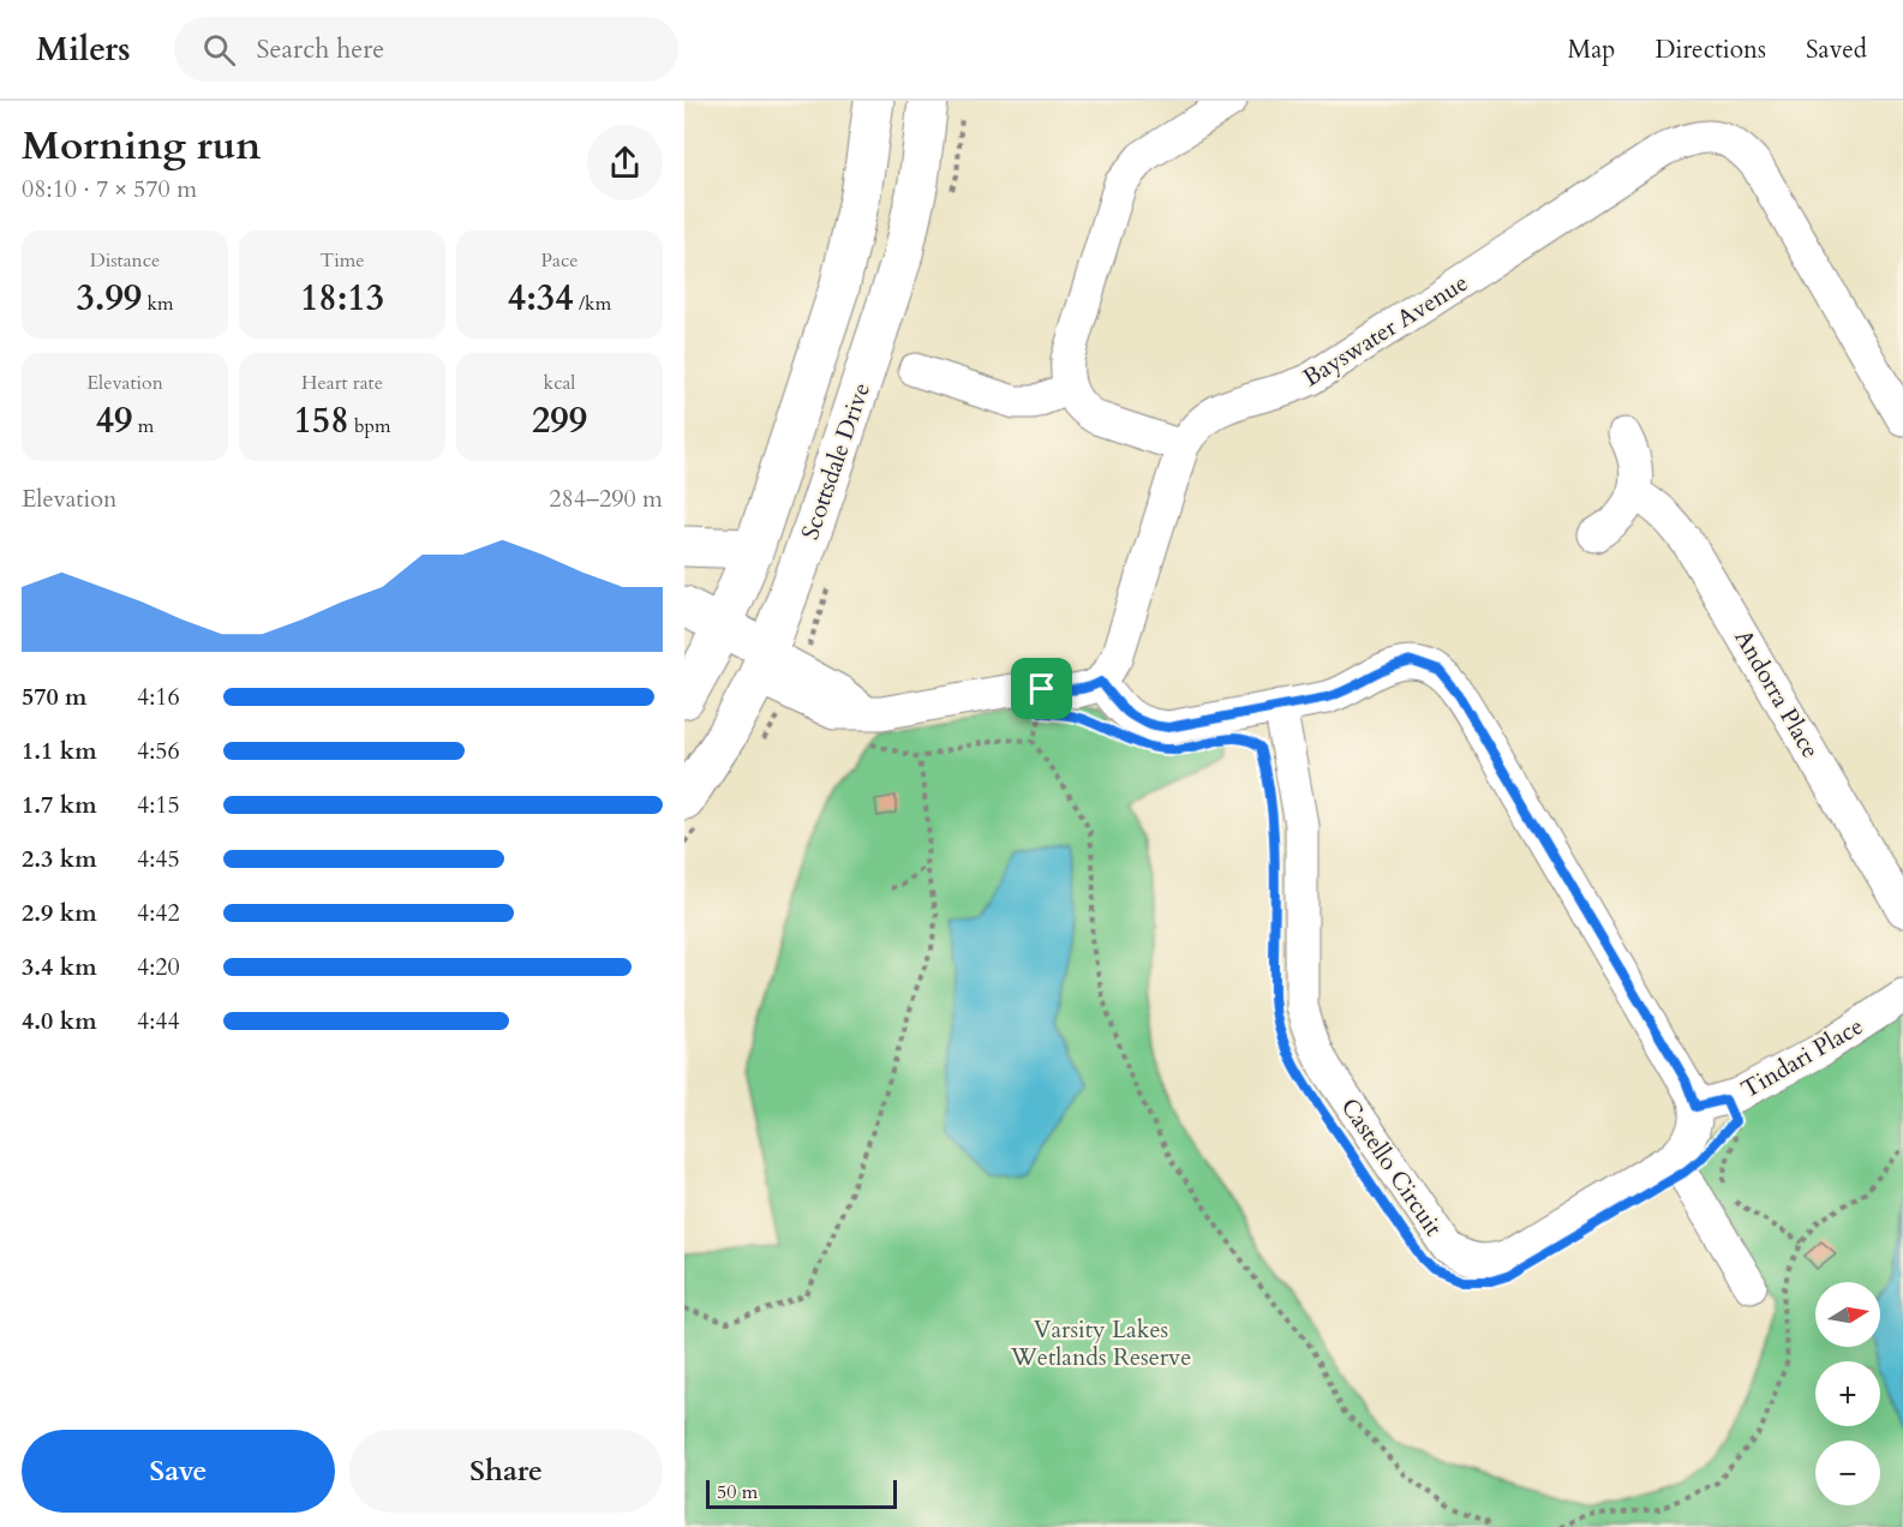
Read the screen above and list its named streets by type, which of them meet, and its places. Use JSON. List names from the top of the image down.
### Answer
{
  "streets": {
    "main road": ["Scottsdale Drive"],
    "street": [
      "Bayswater Avenue",
      "Andorra Place",
      "Tindari Place",
      "Castello Circuit"
    ]
  },
  "crossings": [
    ["Tindari Place", "Castello Circuit"]
  ],
  "parks": ["Varsity Lakes Wetlands Reserve"],
  "scale_bar": "50 m",
  "north": "right",
  "page": {
    "header": "Milers",
    "search": "Search here",
    "nav": ["Map", "Directions", "Saved"],
    "heading": ["Morning run", "08:10 · 7 × 570 m"],
    "stats": [
      ["Distance", "3.99 km"],
      ["Time", "18:13"],
      ["Pace", "4:34 /km"],
      ["Elevation", "49 m"],
      ["Heart rate", "158 bpm"],
      ["kcal", "299"]
    ],
    "chart": ["Elevation", "284–290 m"],
    "list": [
      {
        "name": "570 m",
        "note": "4:16"
      },
      {
        "name": "1.1 km",
        "note": "4:56"
      },
      {
        "name": "1.7 km",
        "note": "4:15"
      },
      {
        "name": "2.3 km",
        "note": "4:45"
      },
      {
        "name": "2.9 km",
        "note": "4:42"
      },
      {
        "name": "3.4 km",
        "note": "4:20"
      },
      {
        "name": "4.0 km",
        "note": "4:44"
      }
    ],
    "map_buttons": ["+", "−"],
    "buttons": ["Save", "Share"],
    "scale": "50 m"
  }
}
